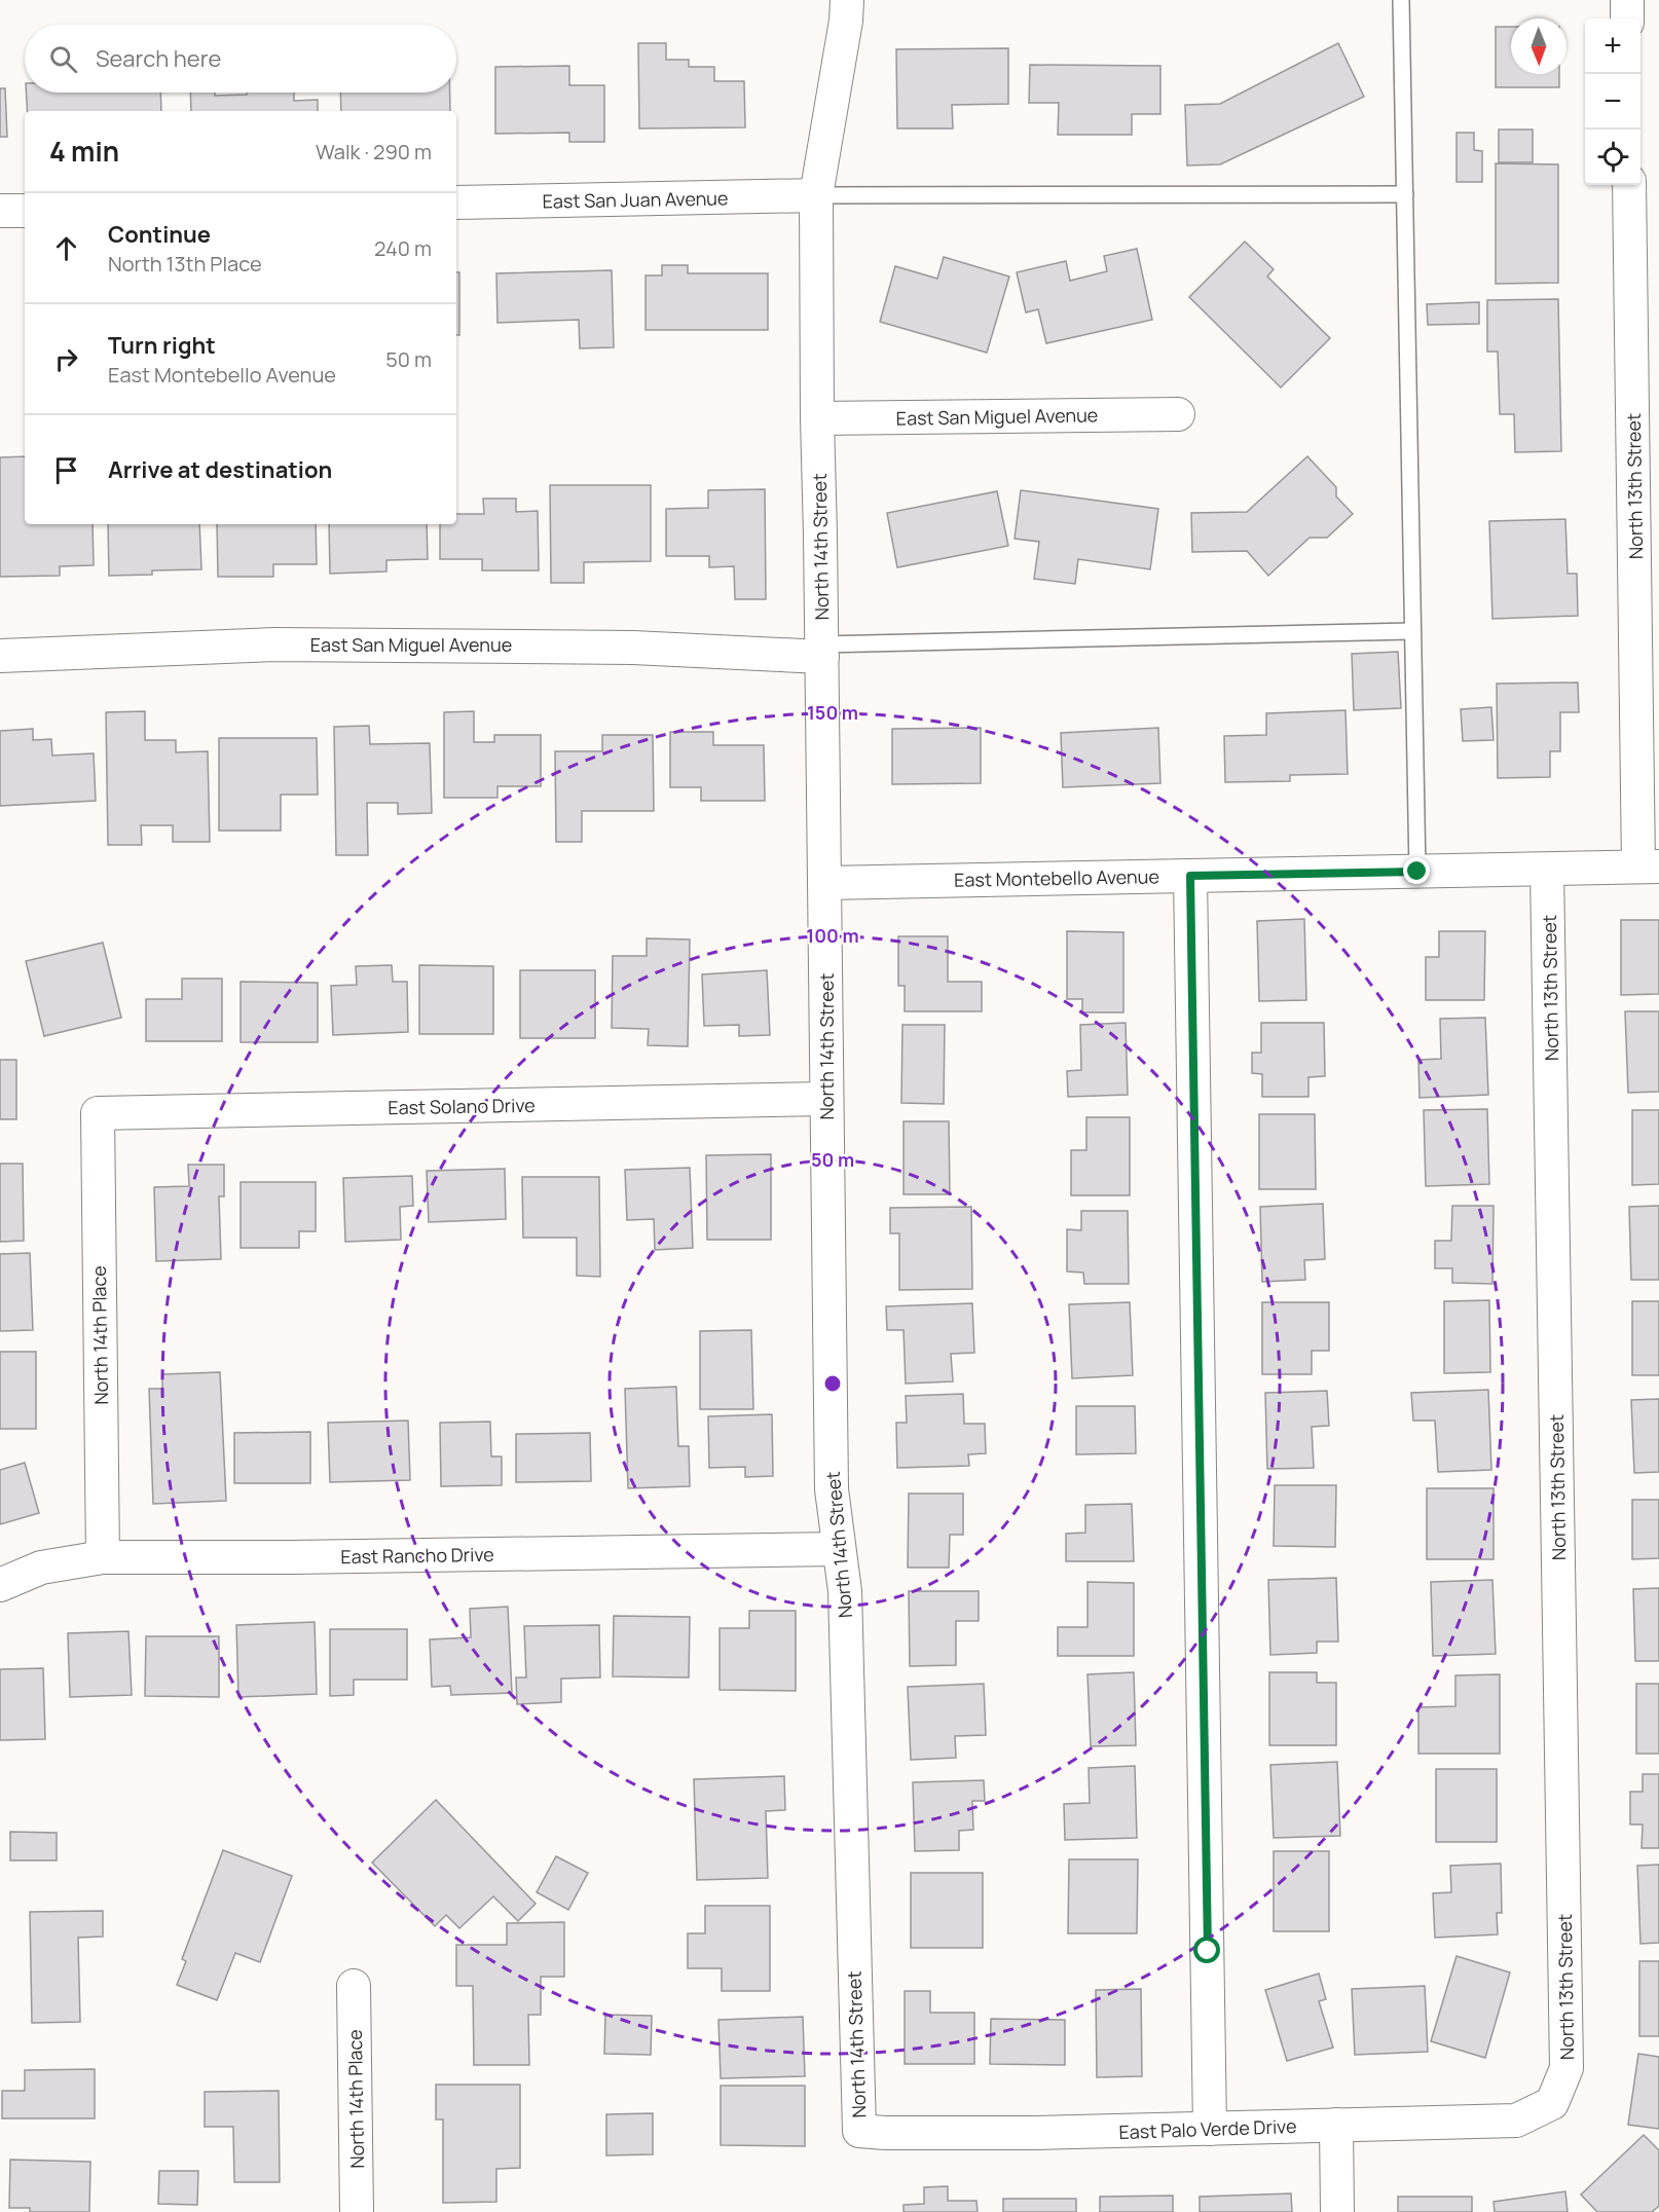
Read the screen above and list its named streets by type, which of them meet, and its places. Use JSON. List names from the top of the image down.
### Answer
{
  "streets": {
    "street": [
      "East San Juan Avenue",
      "East San Miguel Avenue",
      "North 13th Street",
      "North 14th Street",
      "East Montebello Avenue",
      "East Solano Drive",
      "North 14th Place",
      "East Rancho Drive",
      "East Palo Verde Drive"
    ]
  },
  "crossings": [
    ["East San Juan Avenue", "North 14th Street"],
    ["East San Miguel Avenue", "North 14th Street"],
    ["North 13th Street", "East Montebello Avenue"],
    ["North 13th Street", "East Palo Verde Drive"],
    ["North 14th Street", "East Montebello Avenue"],
    ["North 14th Street", "East Solano Drive"],
    ["North 14th Street", "East Rancho Drive"],
    ["North 14th Street", "East Palo Verde Drive"],
    ["East Solano Drive", "North 14th Place"],
    ["North 14th Place", "East Rancho Drive"]
  ],
  "north": "bottom",
  "page": {
    "map_buttons": ["+", "−"],
    "search": "Search here",
    "heading": ["4 min", "Walk · 290 m"],
    "list": [
      ["Continue", "North 13th Place", "240 m"],
      ["Turn right", "East Montebello Avenue", "50 m"],
      "Arrive at destination"
    ]
  },
  "rings": ["150 m", "100 m", "50 m"]
}
